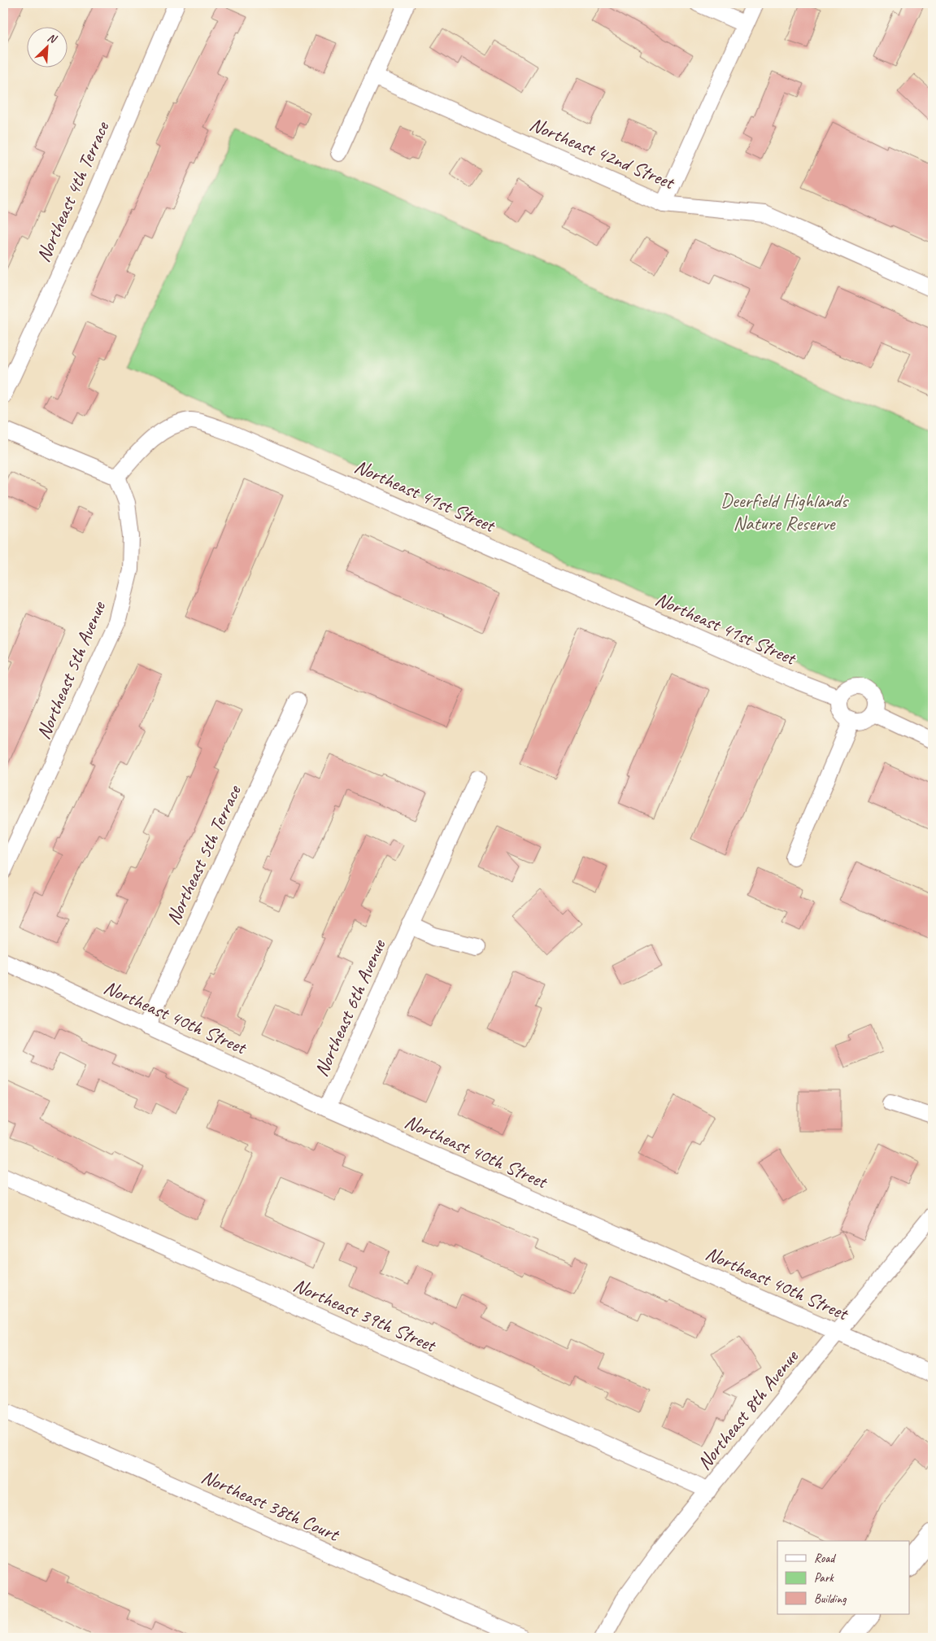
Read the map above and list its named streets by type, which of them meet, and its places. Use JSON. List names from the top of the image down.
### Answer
{
  "streets": {
    "street": [
      "Northeast 42nd Street",
      "Northeast 4th Terrace",
      "Northeast 41st Street",
      "Northeast 5th Avenue",
      "Northeast 5th Terrace",
      "Northeast 6th Avenue",
      "Northeast 40th Street",
      "Northeast 39th Street",
      "Northeast 8th Avenue",
      "Northeast 38th Court"
    ]
  },
  "crossings": [
    ["Northeast 41st Street", "Northeast 5th Avenue"],
    ["Northeast 5th Terrace", "Northeast 40th Street"],
    ["Northeast 6th Avenue", "Northeast 40th Street"],
    ["Northeast 40th Street", "Northeast 8th Avenue"],
    ["Northeast 39th Street", "Northeast 8th Avenue"]
  ],
  "parks": ["Deerfield Highlands Nature Reserve"],
  "legend": ["Road", "Park", "Building"],
  "north": "top right"
}
